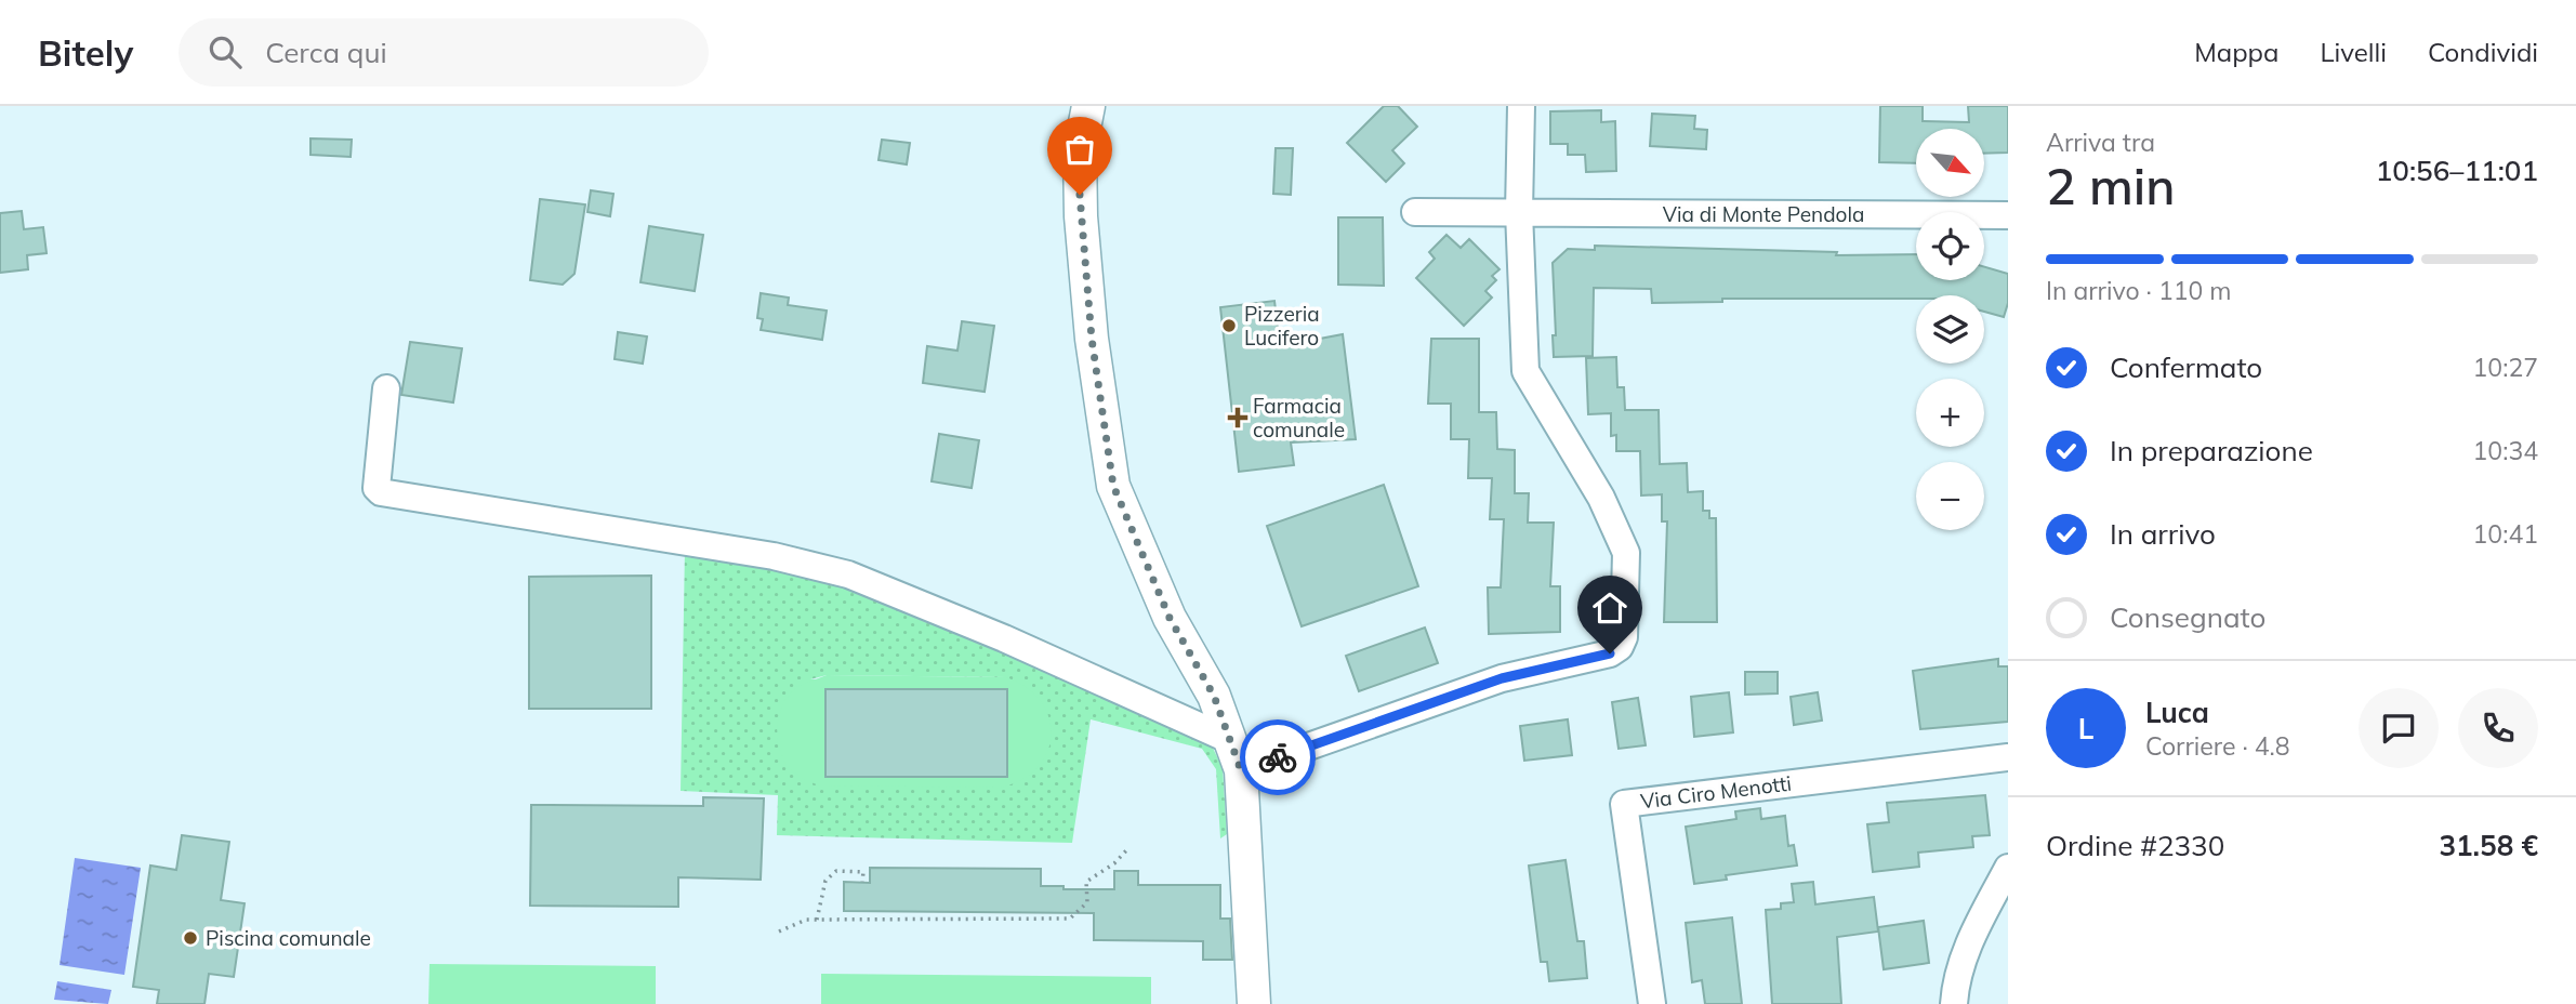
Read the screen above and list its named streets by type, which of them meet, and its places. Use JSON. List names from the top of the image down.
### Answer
{
  "streets": {
    "street": ["Via di Monte Pendola", "Via Ciro Menotti"]
  },
  "places": {
    "other": ["Pizzeria Lucifero", "Piscina comunale"],
    "health": ["Farmacia comunale"]
  },
  "north": "bottom right",
  "page": {
    "header": "Bitely",
    "search": "Cerca qui",
    "nav": ["Mappa", "Livelli", "Condividi"],
    "heading": ["2 min", "Arriva tra", "10:56–11:01"],
    "panel": [
      "Luca",
      "Corriere · 4.8",
      "Ordine #2330",
      "31.58 €"
    ],
    "map_buttons": ["+", "−"],
    "bar": "In arrivo · 110 m",
    "list": [
      ["Confermato", "10:27"],
      ["In preparazione", "10:34"],
      ["In arrivo", "10:41"],
      "Consegnato"
    ],
    "round": "L"
  }
}
